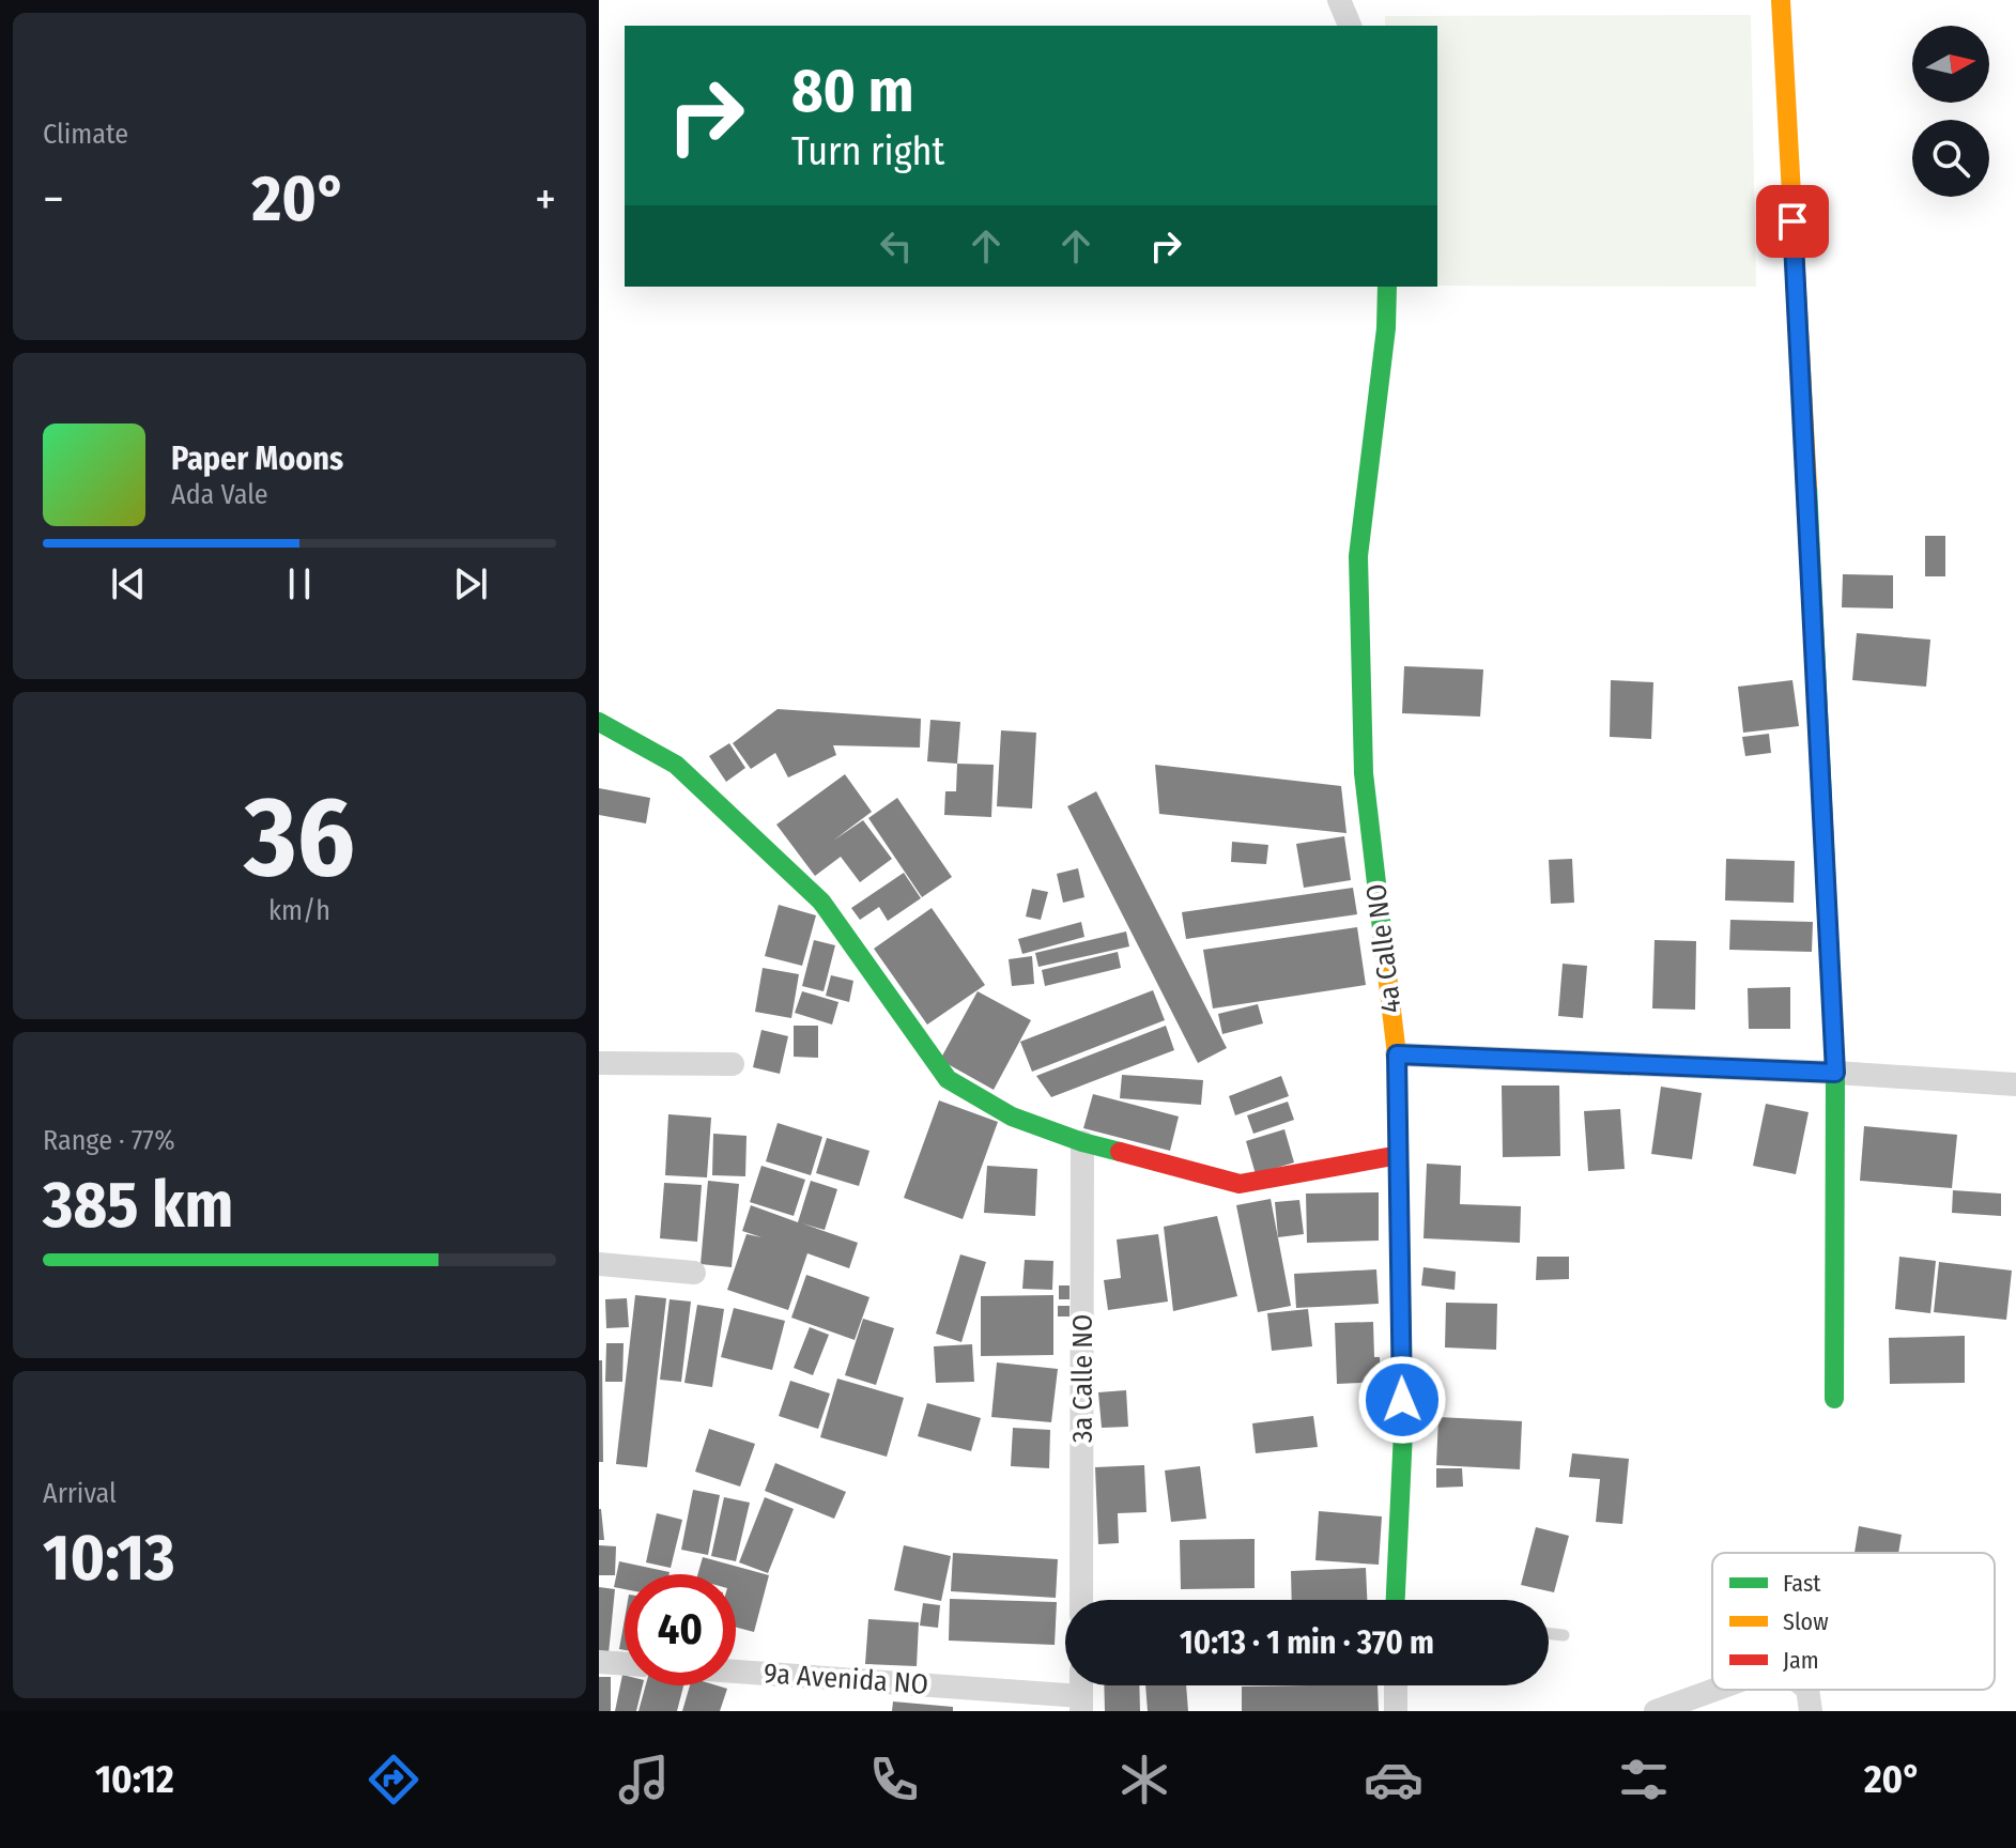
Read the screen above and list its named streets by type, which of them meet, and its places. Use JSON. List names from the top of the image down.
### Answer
{
  "streets": {
    "street": ["4a Calle NO", "3a Calle NO", "9a Avenida NO"]
  },
  "legend": ["Fast", "Slow", "Jam"],
  "north": "right",
  "page": {
    "tile": [
      "Climate",
      ["36", "km/h"],
      ["Range · 77%", "385 km"],
      ["Arrival", "10:13"]
    ],
    "turn": ["80 m", "Turn right"],
    "heat": ["−", "20°", "+"],
    "song": ["Paper Moons", "Ada Vale"],
    "limit": "40",
    "trip": "10:13 · 1 min · 370 m",
    "tabs": ["10:12", "20°"]
  }
}
